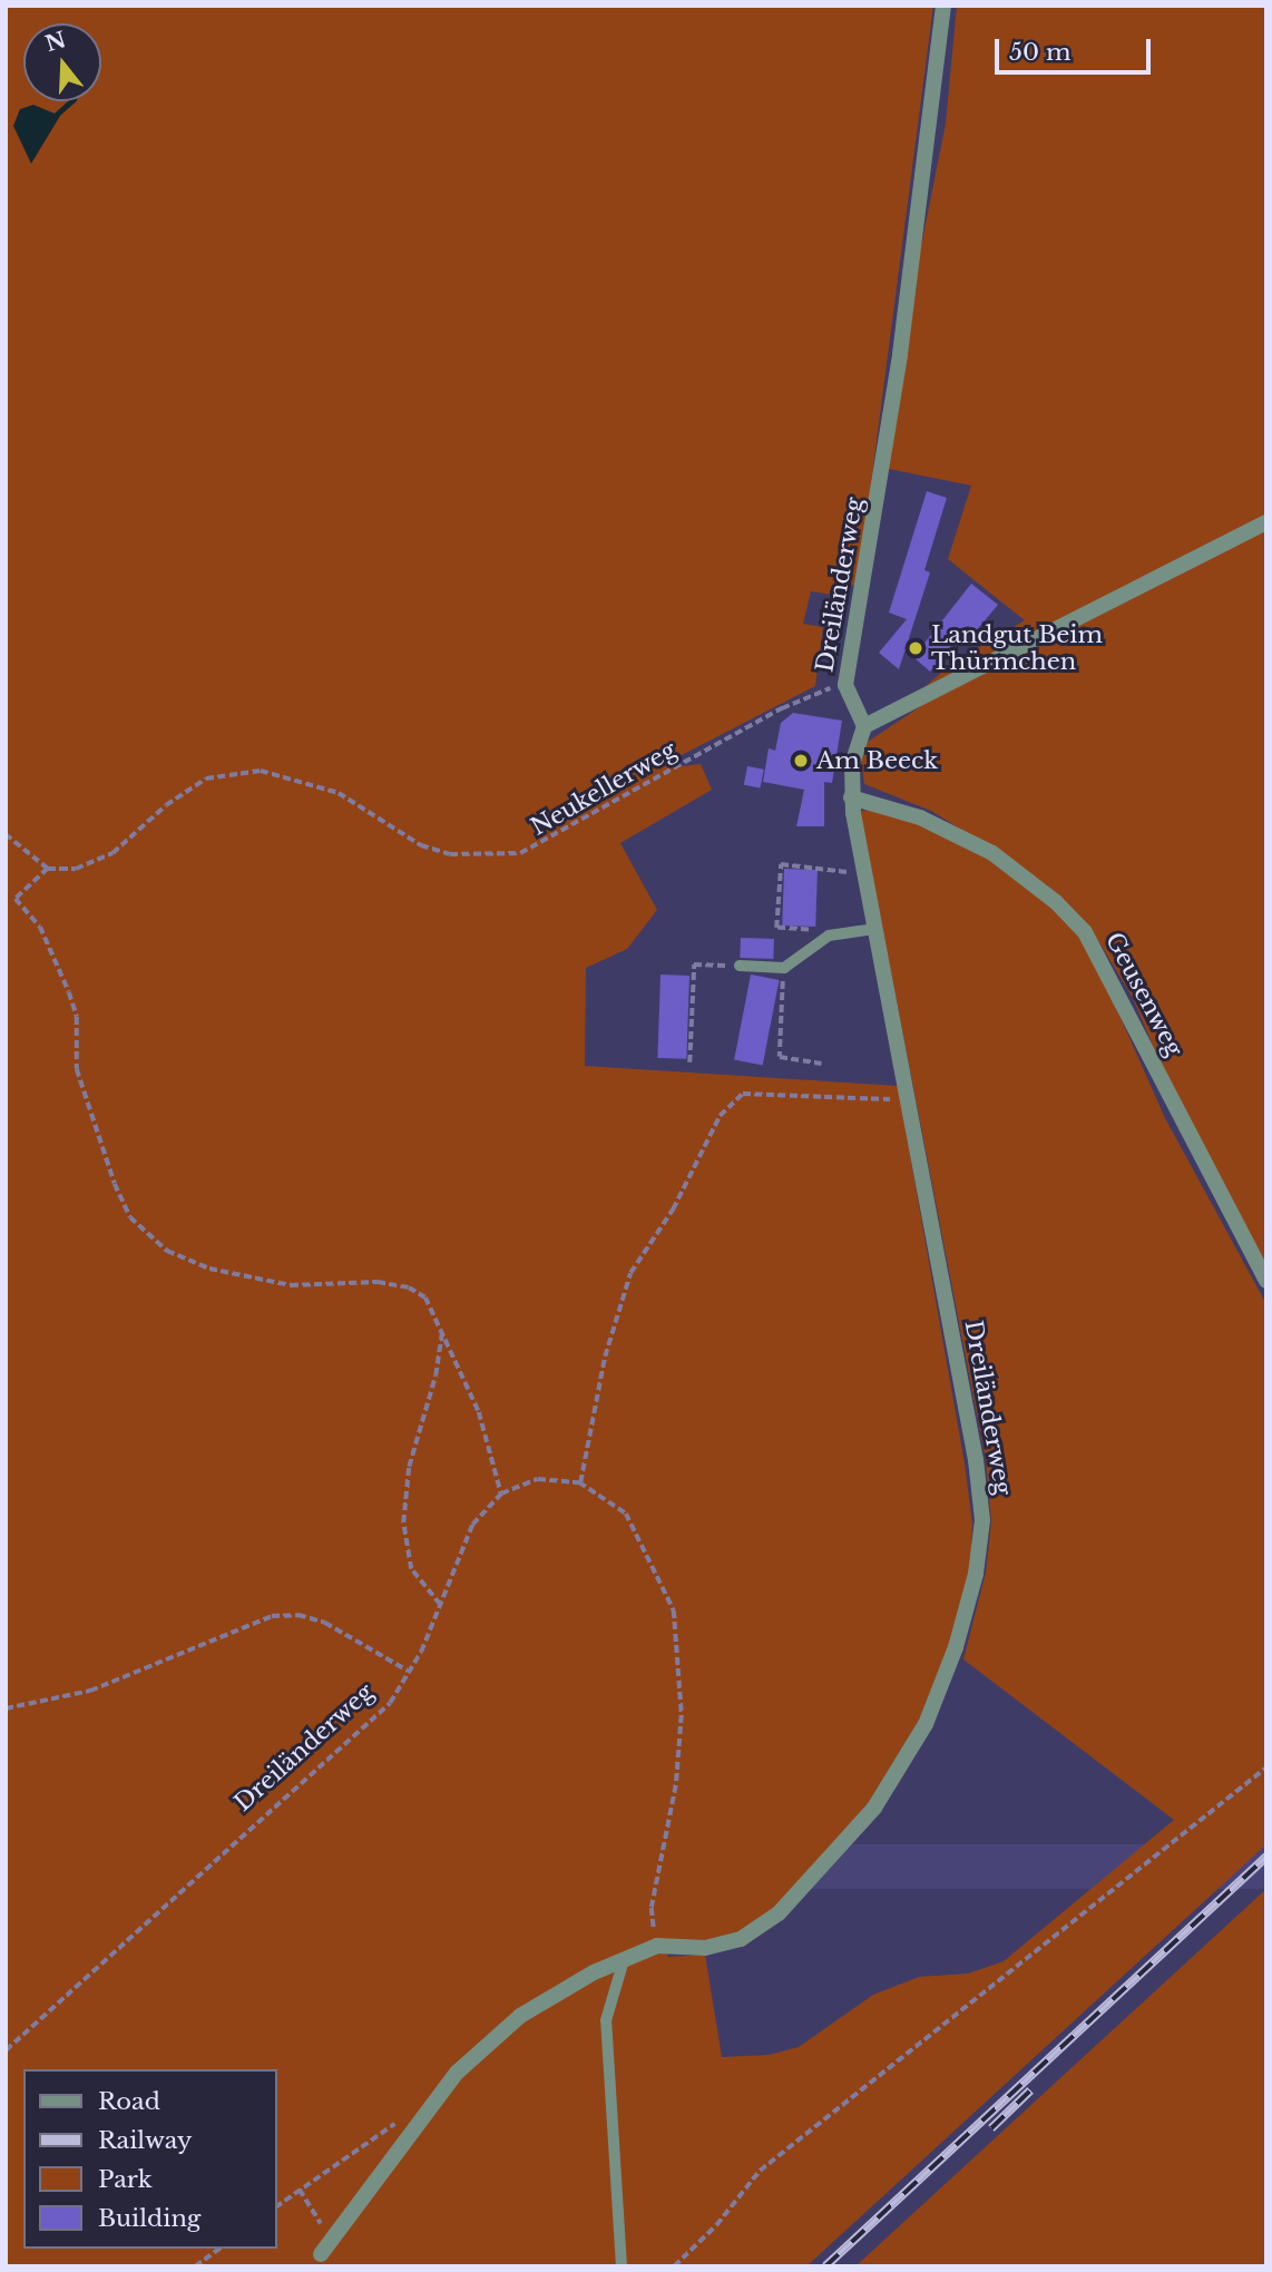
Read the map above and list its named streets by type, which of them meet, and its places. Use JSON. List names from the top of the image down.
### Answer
{
  "streets": {
    "street": ["Dreiländerweg", "Geusenweg"],
    "path": ["Neukellerweg"]
  },
  "crossings": [
    ["Dreiländerweg", "Neukellerweg"],
    ["Dreiländerweg", "Geusenweg"]
  ],
  "places": ["Landgut Beim Thürmchen", "Am Beeck"],
  "legend": [
    "Road",
    "Railway",
    "Park",
    "Building"
  ],
  "scale_bar": "50 m",
  "north": "top"
}
